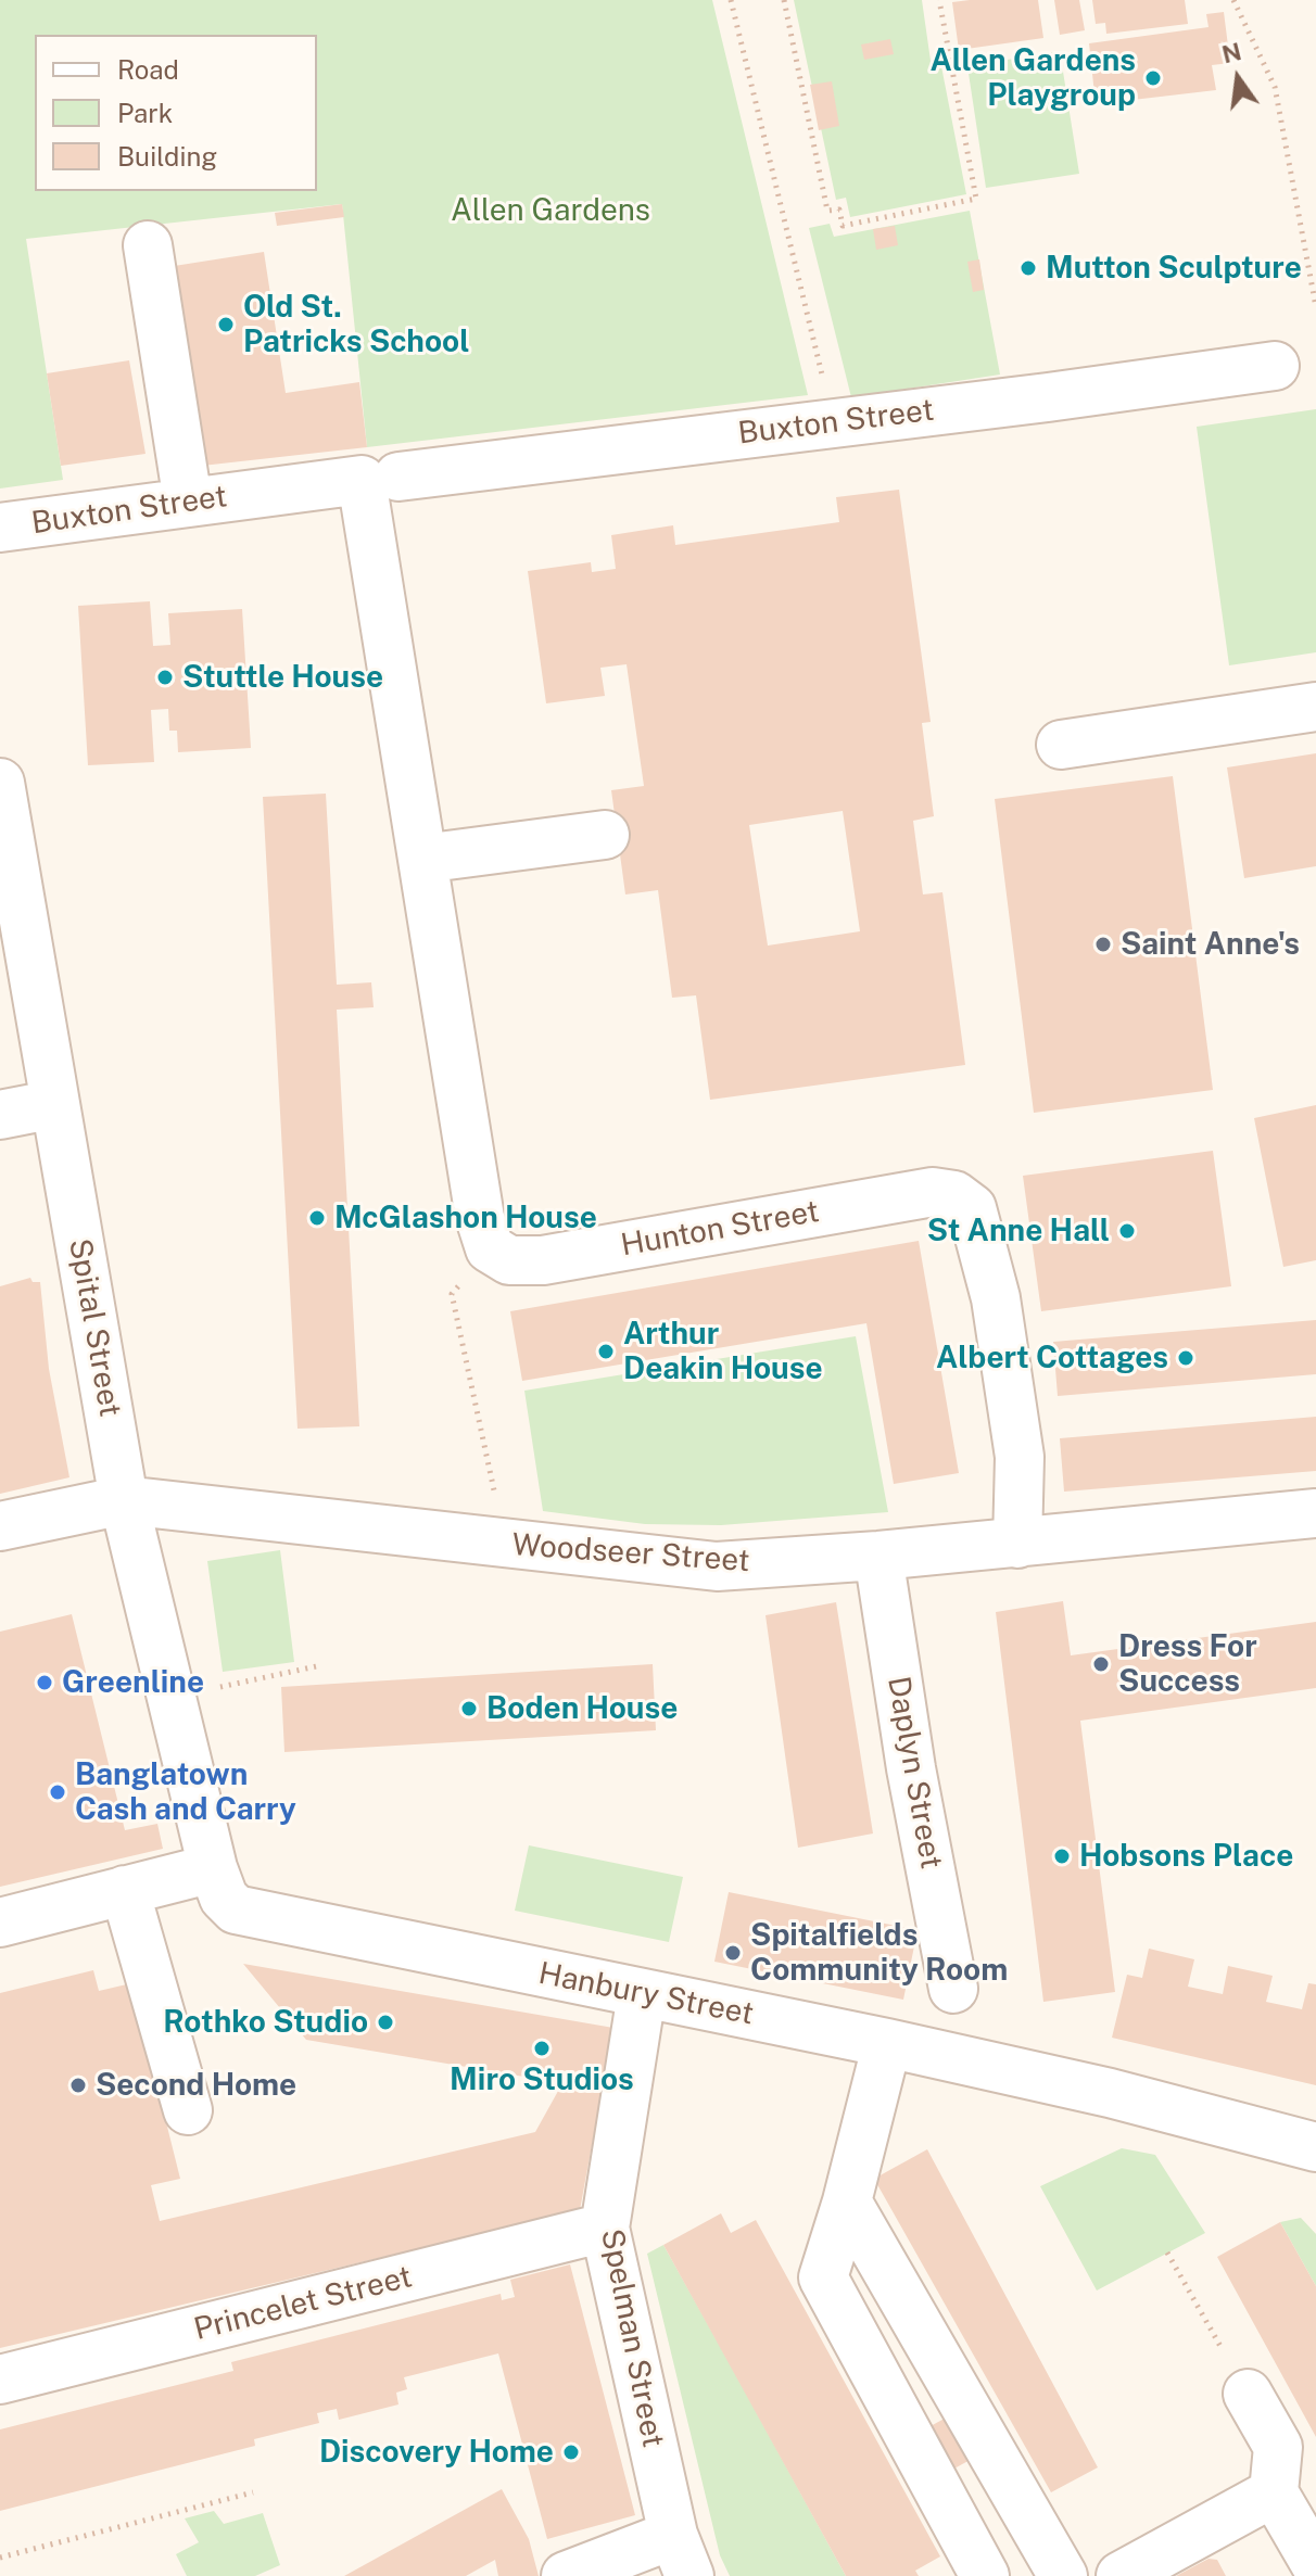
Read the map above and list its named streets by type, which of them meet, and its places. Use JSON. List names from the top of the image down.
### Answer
{
  "streets": {
    "street": [
      "Buxton Street",
      "Hunton Street",
      "Spital Street",
      "Woodseer Street",
      "Daplyn Street",
      "Hanbury Street",
      "Princelet Street",
      "Spelman Street"
    ]
  },
  "crossings": [
    ["Hunton Street", "Woodseer Street"],
    ["Spital Street", "Woodseer Street"],
    ["Spital Street", "Hanbury Street"],
    ["Woodseer Street", "Daplyn Street"],
    ["Hanbury Street", "Spelman Street"],
    ["Princelet Street", "Spelman Street"]
  ],
  "parks": ["Allen Gardens"],
  "places": [
    "Allen Gardens Playgroup",
    "Mutton Sculpture",
    "Old St. Patricks School",
    "Stuttle House",
    "Saint Anne's",
    "McGlashon House",
    "St Anne Hall",
    "Arthur Deakin House",
    "Albert Cottages",
    "Dress For Success",
    "Greenline",
    "Boden House",
    "Banglatown Cash and Carry",
    "Hobsons Place",
    "Spitalfields Community Room",
    "Rothko Studio",
    "Miro Studios",
    "Second Home",
    "Discovery Home"
  ],
  "legend": ["Road", "Park", "Building"],
  "north": "top"
}
